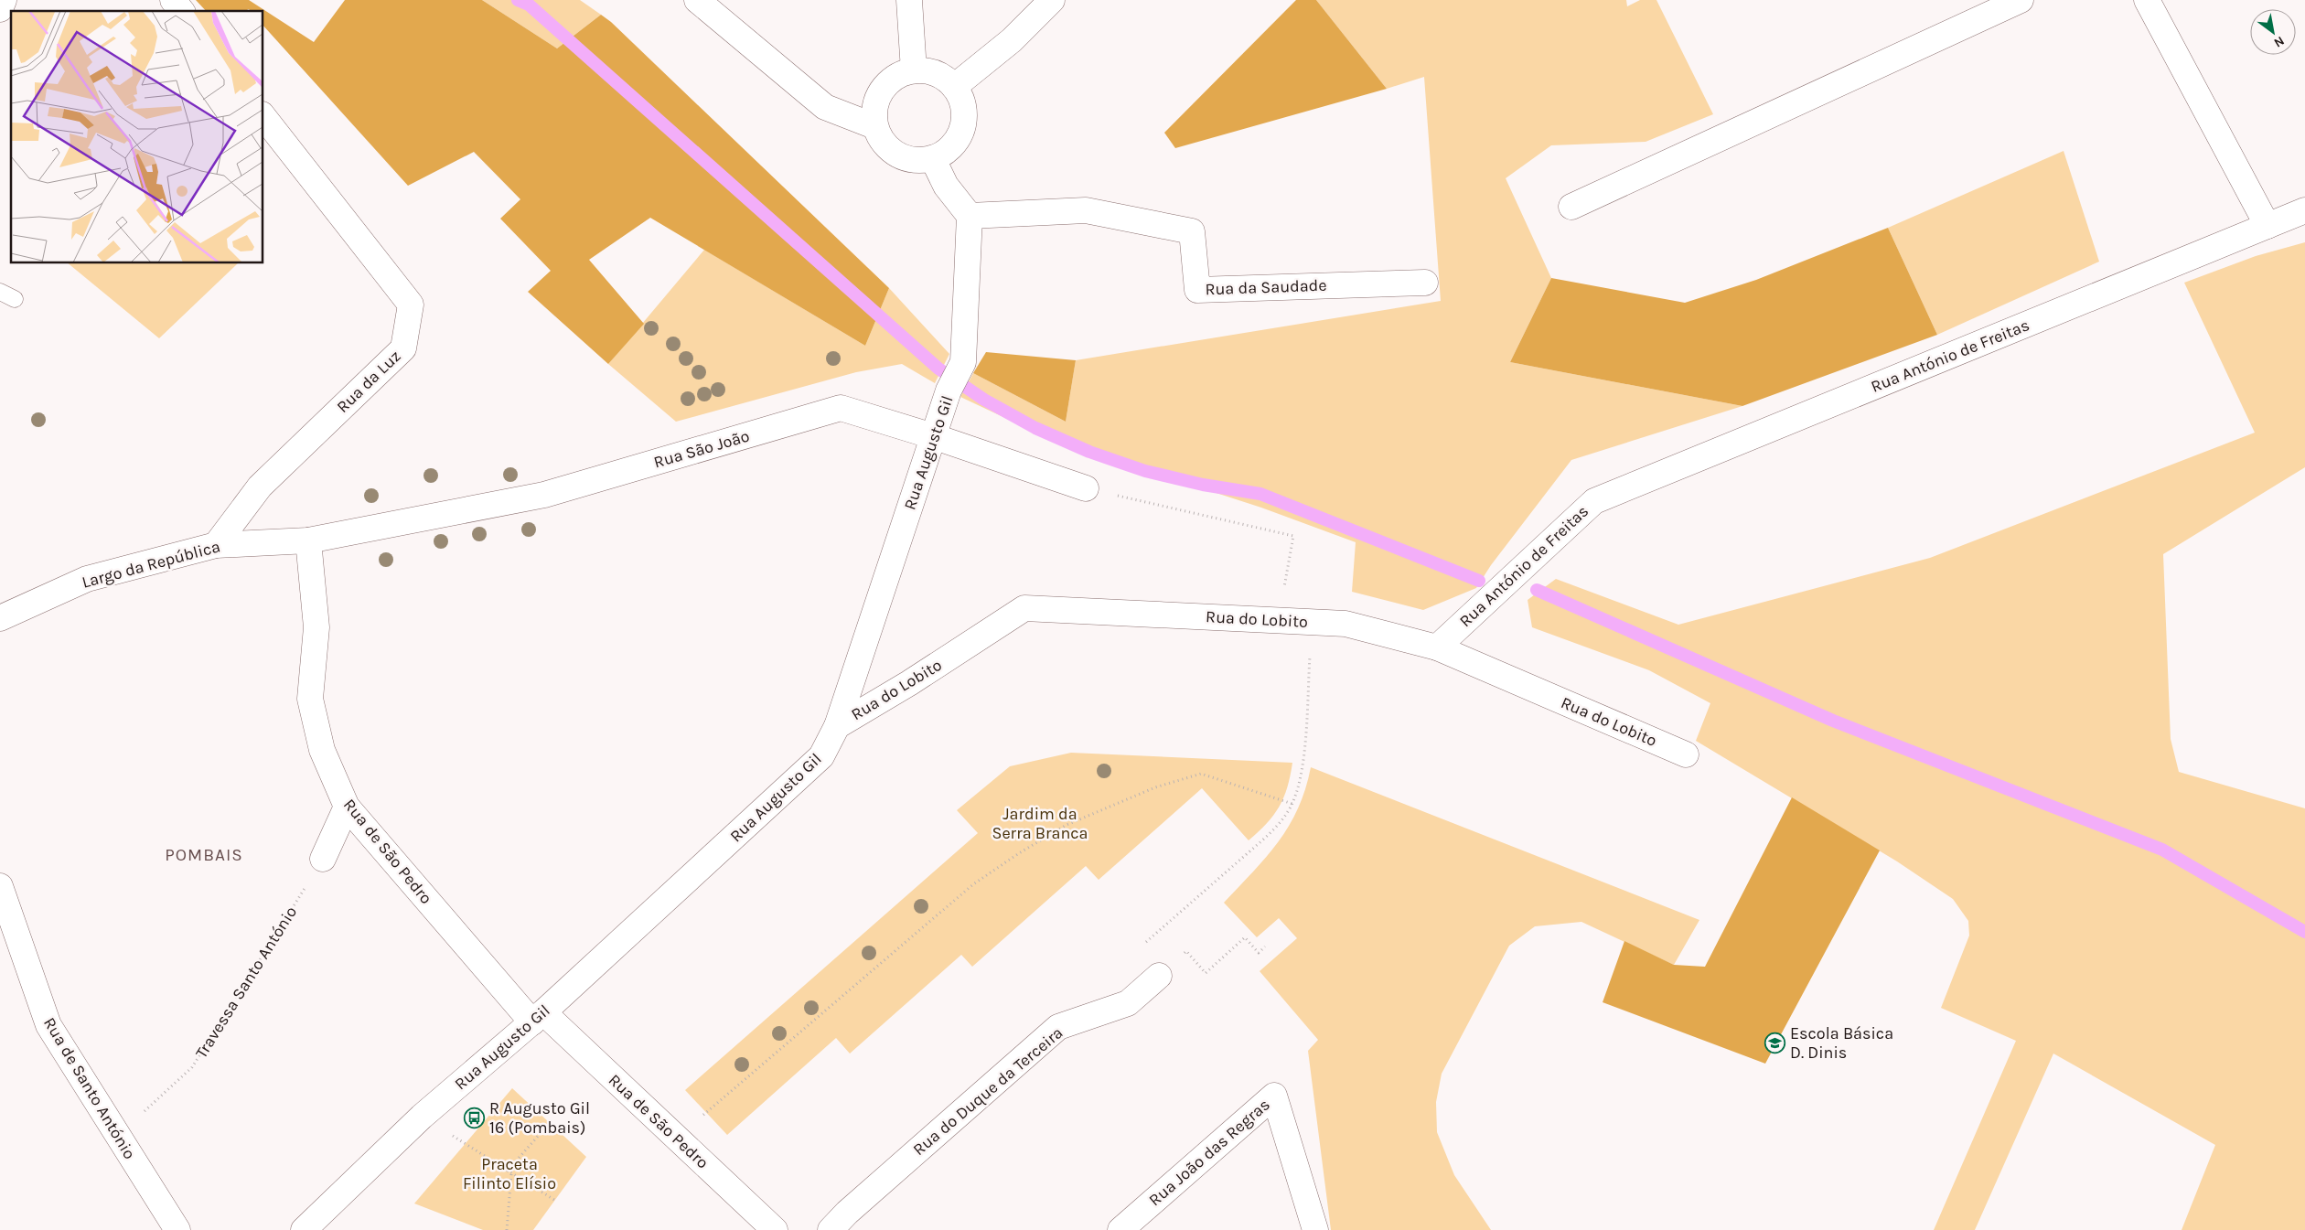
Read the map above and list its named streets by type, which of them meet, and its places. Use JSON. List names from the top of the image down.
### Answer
{
  "streets": {
    "street": [
      "Rua da Saudade",
      "Rua António de Freitas",
      "Rua da Luz",
      "Rua São João",
      "Rua Augusto Gil",
      "Largo da República",
      "Rua do Lobito",
      "Rua de São Pedro",
      "Rua de Santo António",
      "Rua do Duque da Terceira",
      "Rua João das Regras"
    ],
    "path": ["Travessa Santo António"]
  },
  "crossings": [
    ["Rua da Saudade", "Rua Augusto Gil"],
    ["Rua António de Freitas", "Rua do Lobito"],
    ["Rua da Luz", "Largo da República"],
    ["Rua São João", "Rua Augusto Gil"],
    ["Rua São João", "Largo da República"],
    ["Rua São João", "Rua de São Pedro"],
    ["Rua Augusto Gil", "Rua do Lobito"],
    ["Rua Augusto Gil", "Rua de São Pedro"],
    ["Largo da República", "Rua de São Pedro"],
    ["Travessa Santo António", "Rua de Santo António"]
  ],
  "districts": ["POMBAIS"],
  "parks": ["Jardim da Serra Branca", "Praceta Filinto Elísio"],
  "places": {
    "school or university": ["Escola Básica D. Dinis"],
    "bus stop": ["R Augusto Gil 16 (Pombais)"]
  },
  "north": "bottom right"
}
